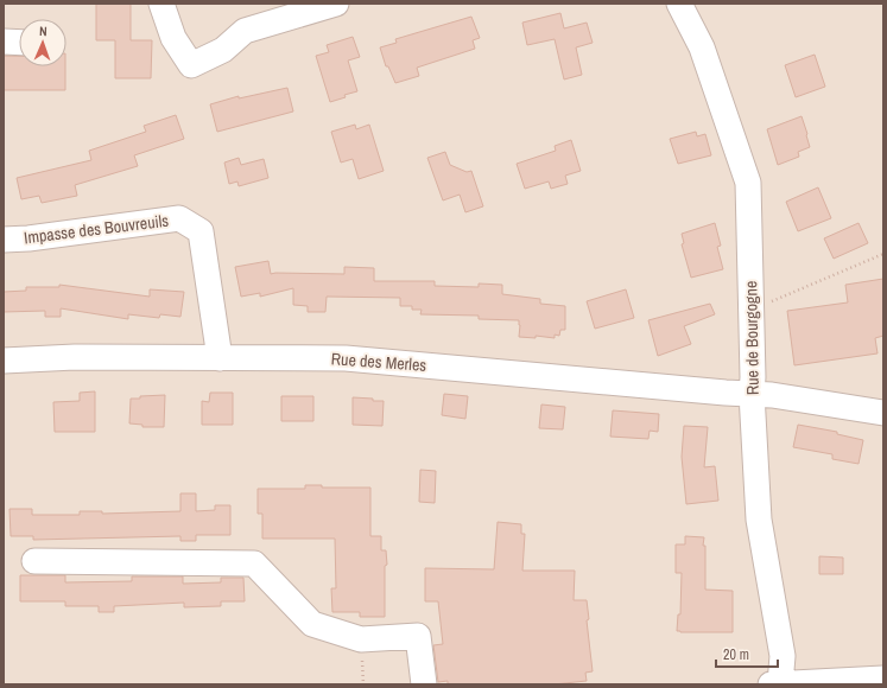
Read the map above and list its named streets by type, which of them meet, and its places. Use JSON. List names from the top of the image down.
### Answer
{
  "streets": {
    "street": ["Impasse des Bouvreuils", "Rue de Bourgogne", "Rue des Merles"]
  },
  "crossings": [
    ["Impasse des Bouvreuils", "Rue des Merles"],
    ["Rue de Bourgogne", "Rue des Merles"]
  ],
  "scale_bar": "20 m",
  "north": "top"
}
